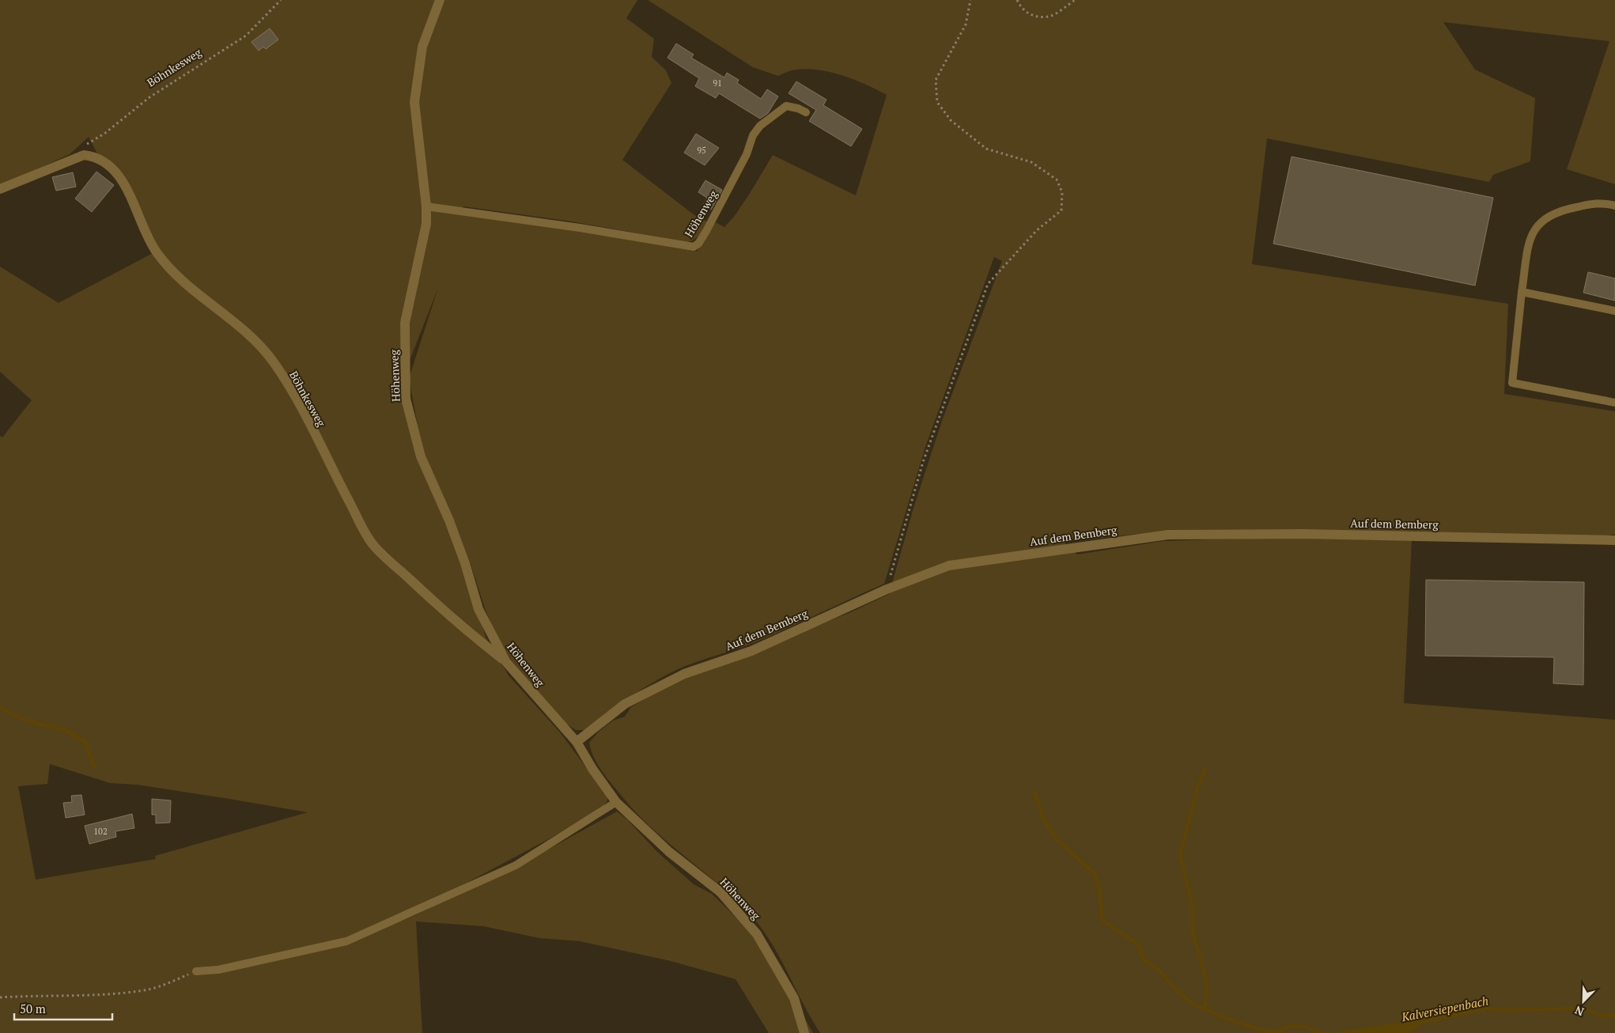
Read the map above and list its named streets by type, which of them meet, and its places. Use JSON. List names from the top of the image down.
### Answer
{
  "streets": {
    "street": ["Böhnkesweg", "Höhenweg", "Auf dem Bemberg"]
  },
  "crossings": [
    ["Böhnkesweg", "Höhenweg"],
    ["Höhenweg", "Auf dem Bemberg"]
  ],
  "water": ["Kalversiepenbach"],
  "house_numbers": ["91", "95", "102"],
  "scale_bar": "50 m",
  "north": "bottom left"
}
